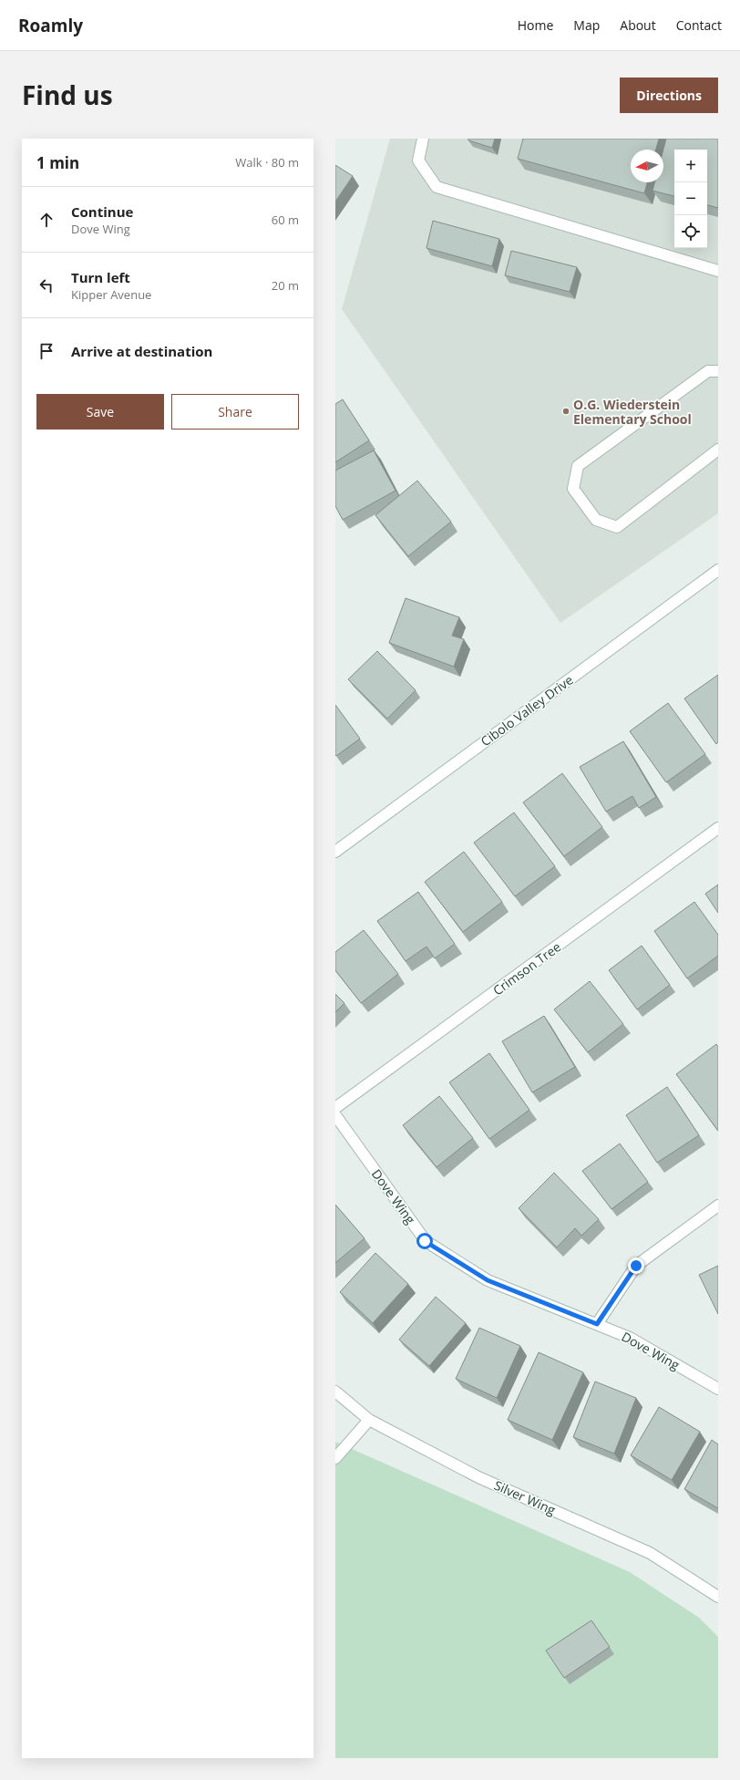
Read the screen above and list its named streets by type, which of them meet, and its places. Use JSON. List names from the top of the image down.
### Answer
{
  "streets": {
    "street": [
      "Cibolo Valley Drive",
      "Crimson Tree",
      "Dove Wing",
      "Silver Wing"
    ]
  },
  "places": ["O.G. Wiederstein Elementary School"],
  "north": "left",
  "page": {
    "header": "Roamly",
    "nav": [
      "Home",
      "Map",
      "About",
      "Contact"
    ],
    "title": "Find us",
    "buttons": [
      "Directions",
      ["Save", "Share"]
    ],
    "heading": ["1 min", "Walk · 80 m"],
    "map_buttons": ["+", "−"],
    "list": [
      ["Continue", "Dove Wing", "60 m"],
      ["Turn left", "Kipper Avenue", "20 m"],
      "Arrive at destination"
    ]
  }
}
